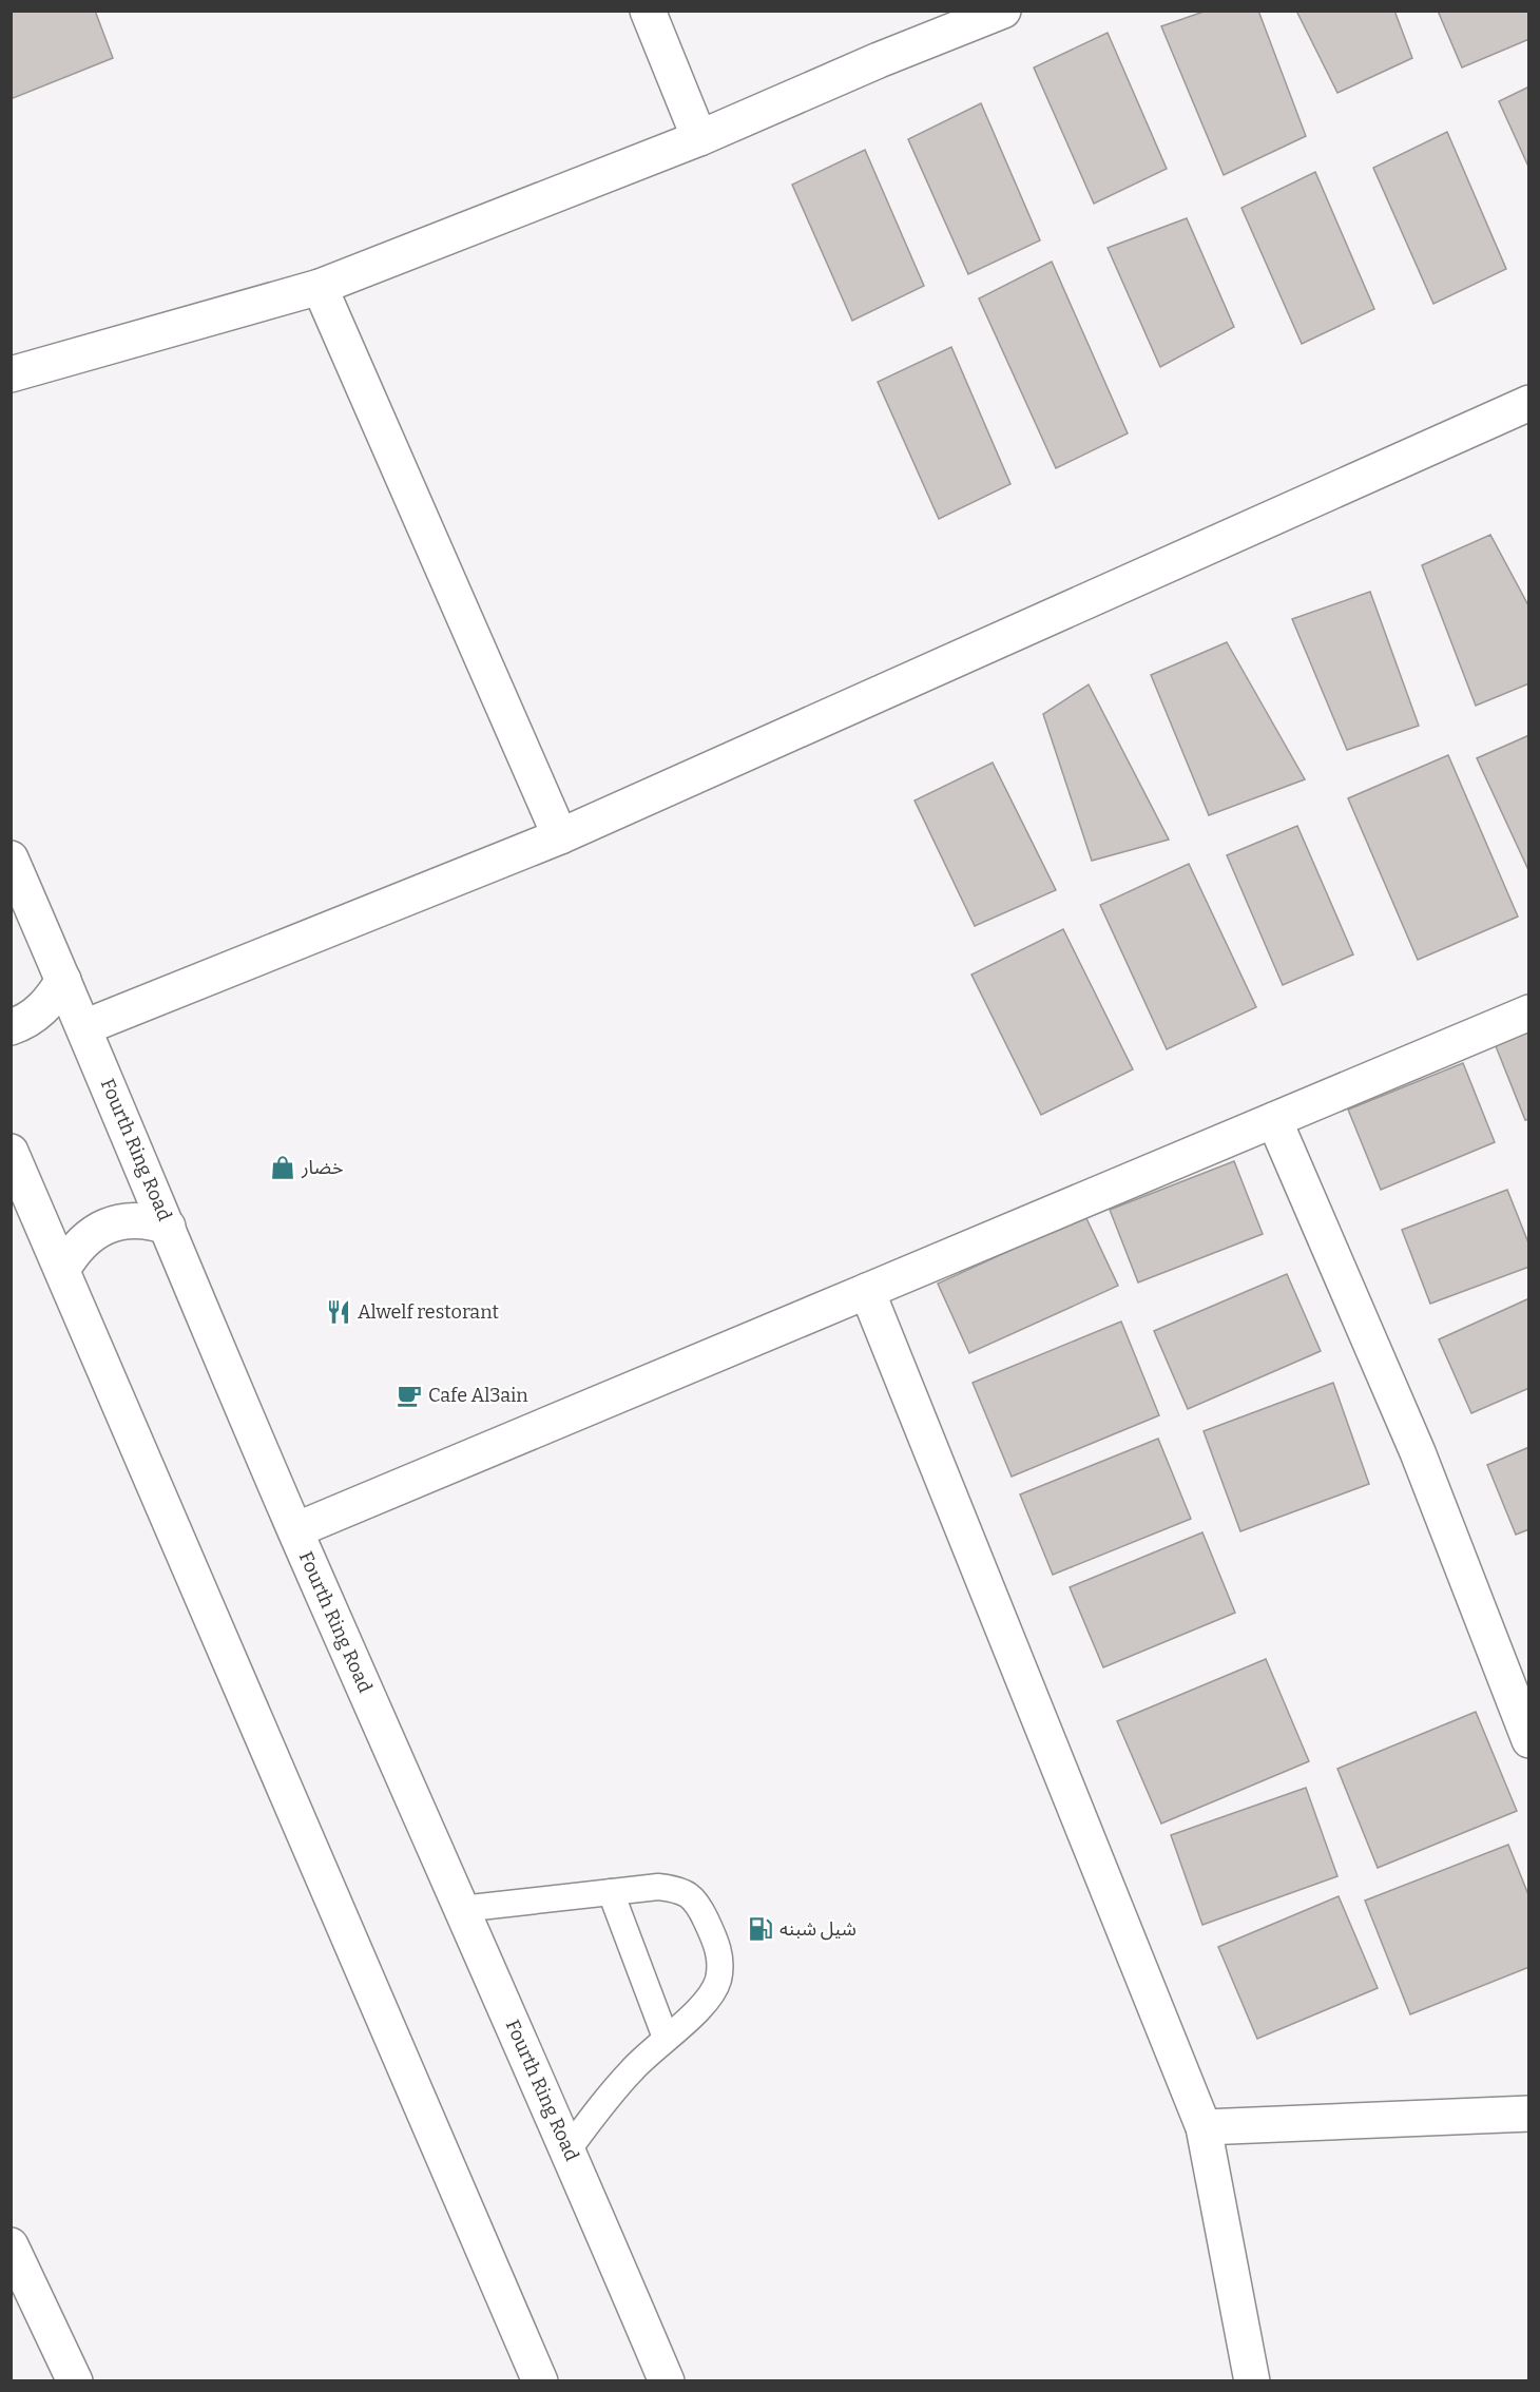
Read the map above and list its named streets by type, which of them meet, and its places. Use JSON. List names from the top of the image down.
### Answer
{
  "streets": {
    "street": ["Fourth Ring Road"]
  },
  "places": {
    "shop": ["خضار"],
    "restaurant": ["Alwelf restorant"],
    "cafe": ["Cafe Al3ain"],
    "fuel station": ["شيل شبنه"]
  }
}
